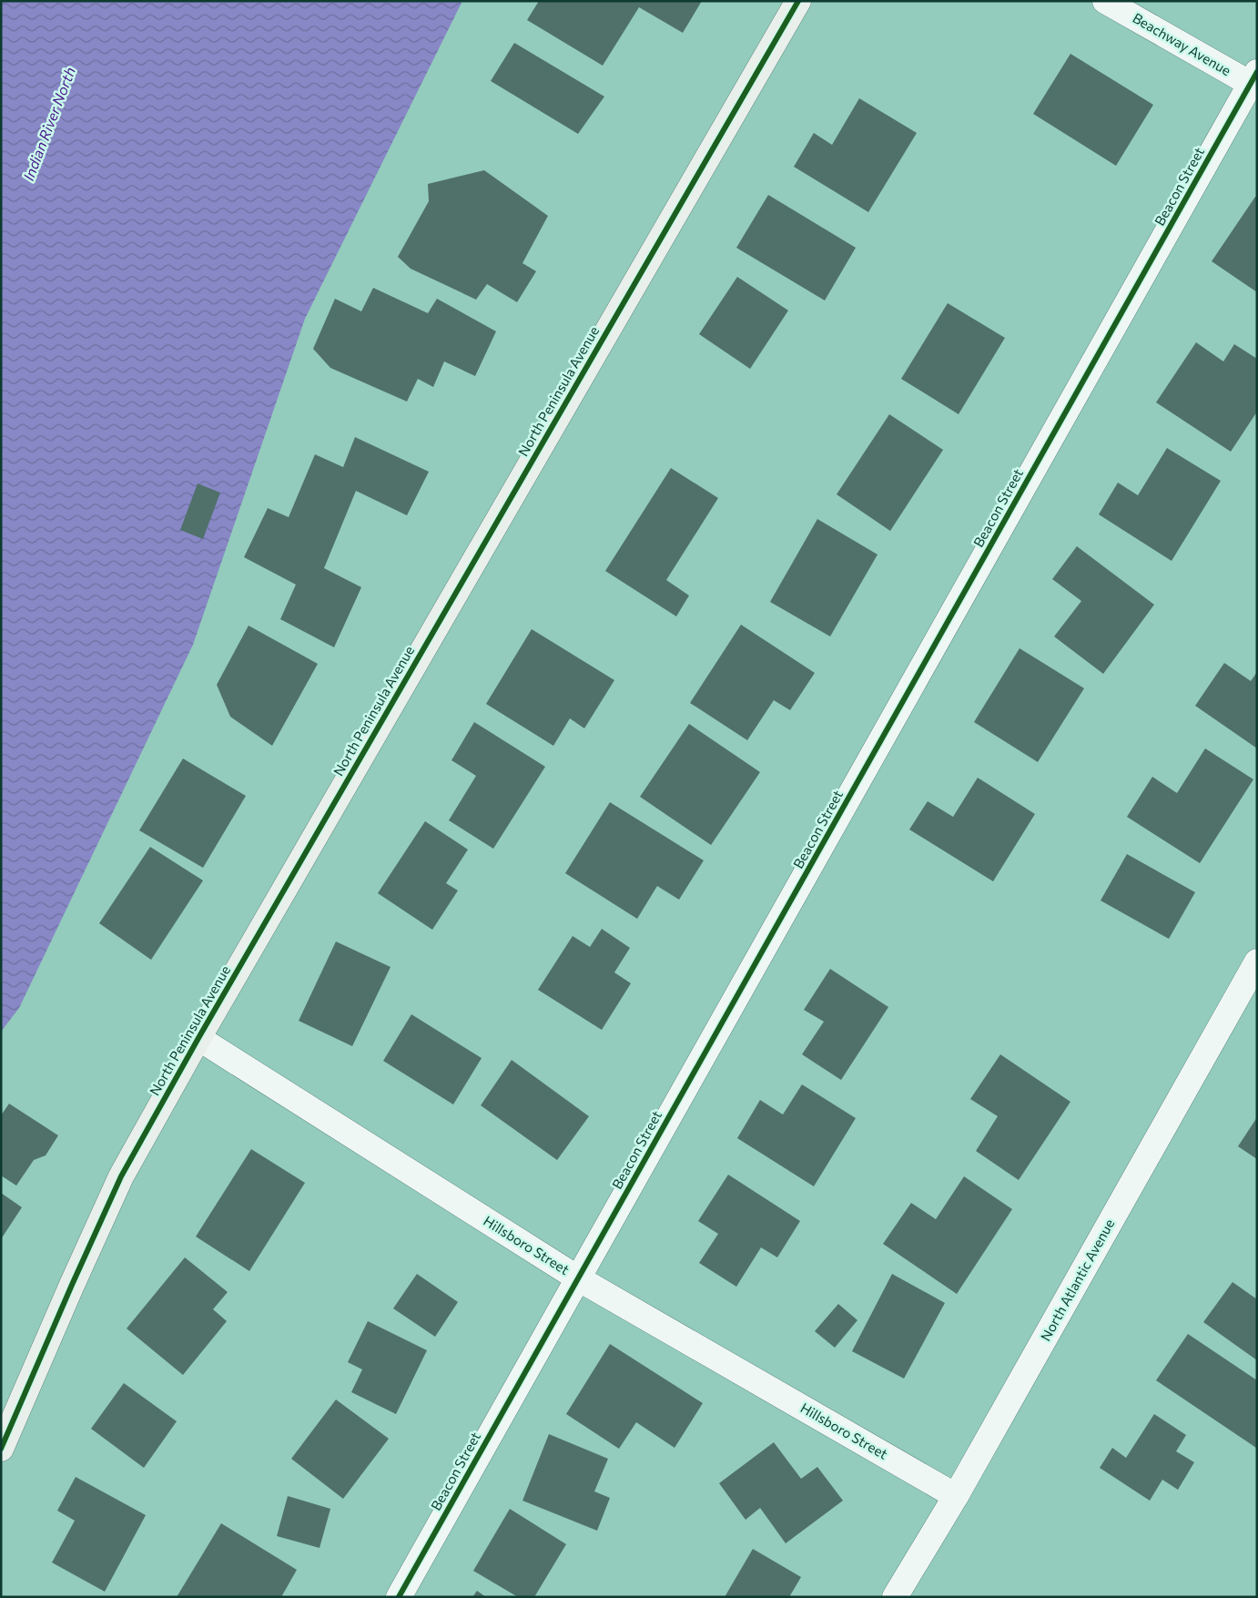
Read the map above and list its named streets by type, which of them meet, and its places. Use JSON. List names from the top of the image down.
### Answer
{
  "streets": {
    "street": [
      "Beachway Avenue",
      "Beacon Street",
      "North Peninsula Avenue",
      "Hillsboro Street",
      "North Atlantic Avenue"
    ]
  },
  "crossings": [
    ["Beachway Avenue", "Beacon Street"],
    ["Beacon Street", "Hillsboro Street"],
    ["North Peninsula Avenue", "Hillsboro Street"],
    ["Hillsboro Street", "North Atlantic Avenue"]
  ],
  "water": ["Indian River North"]
}
